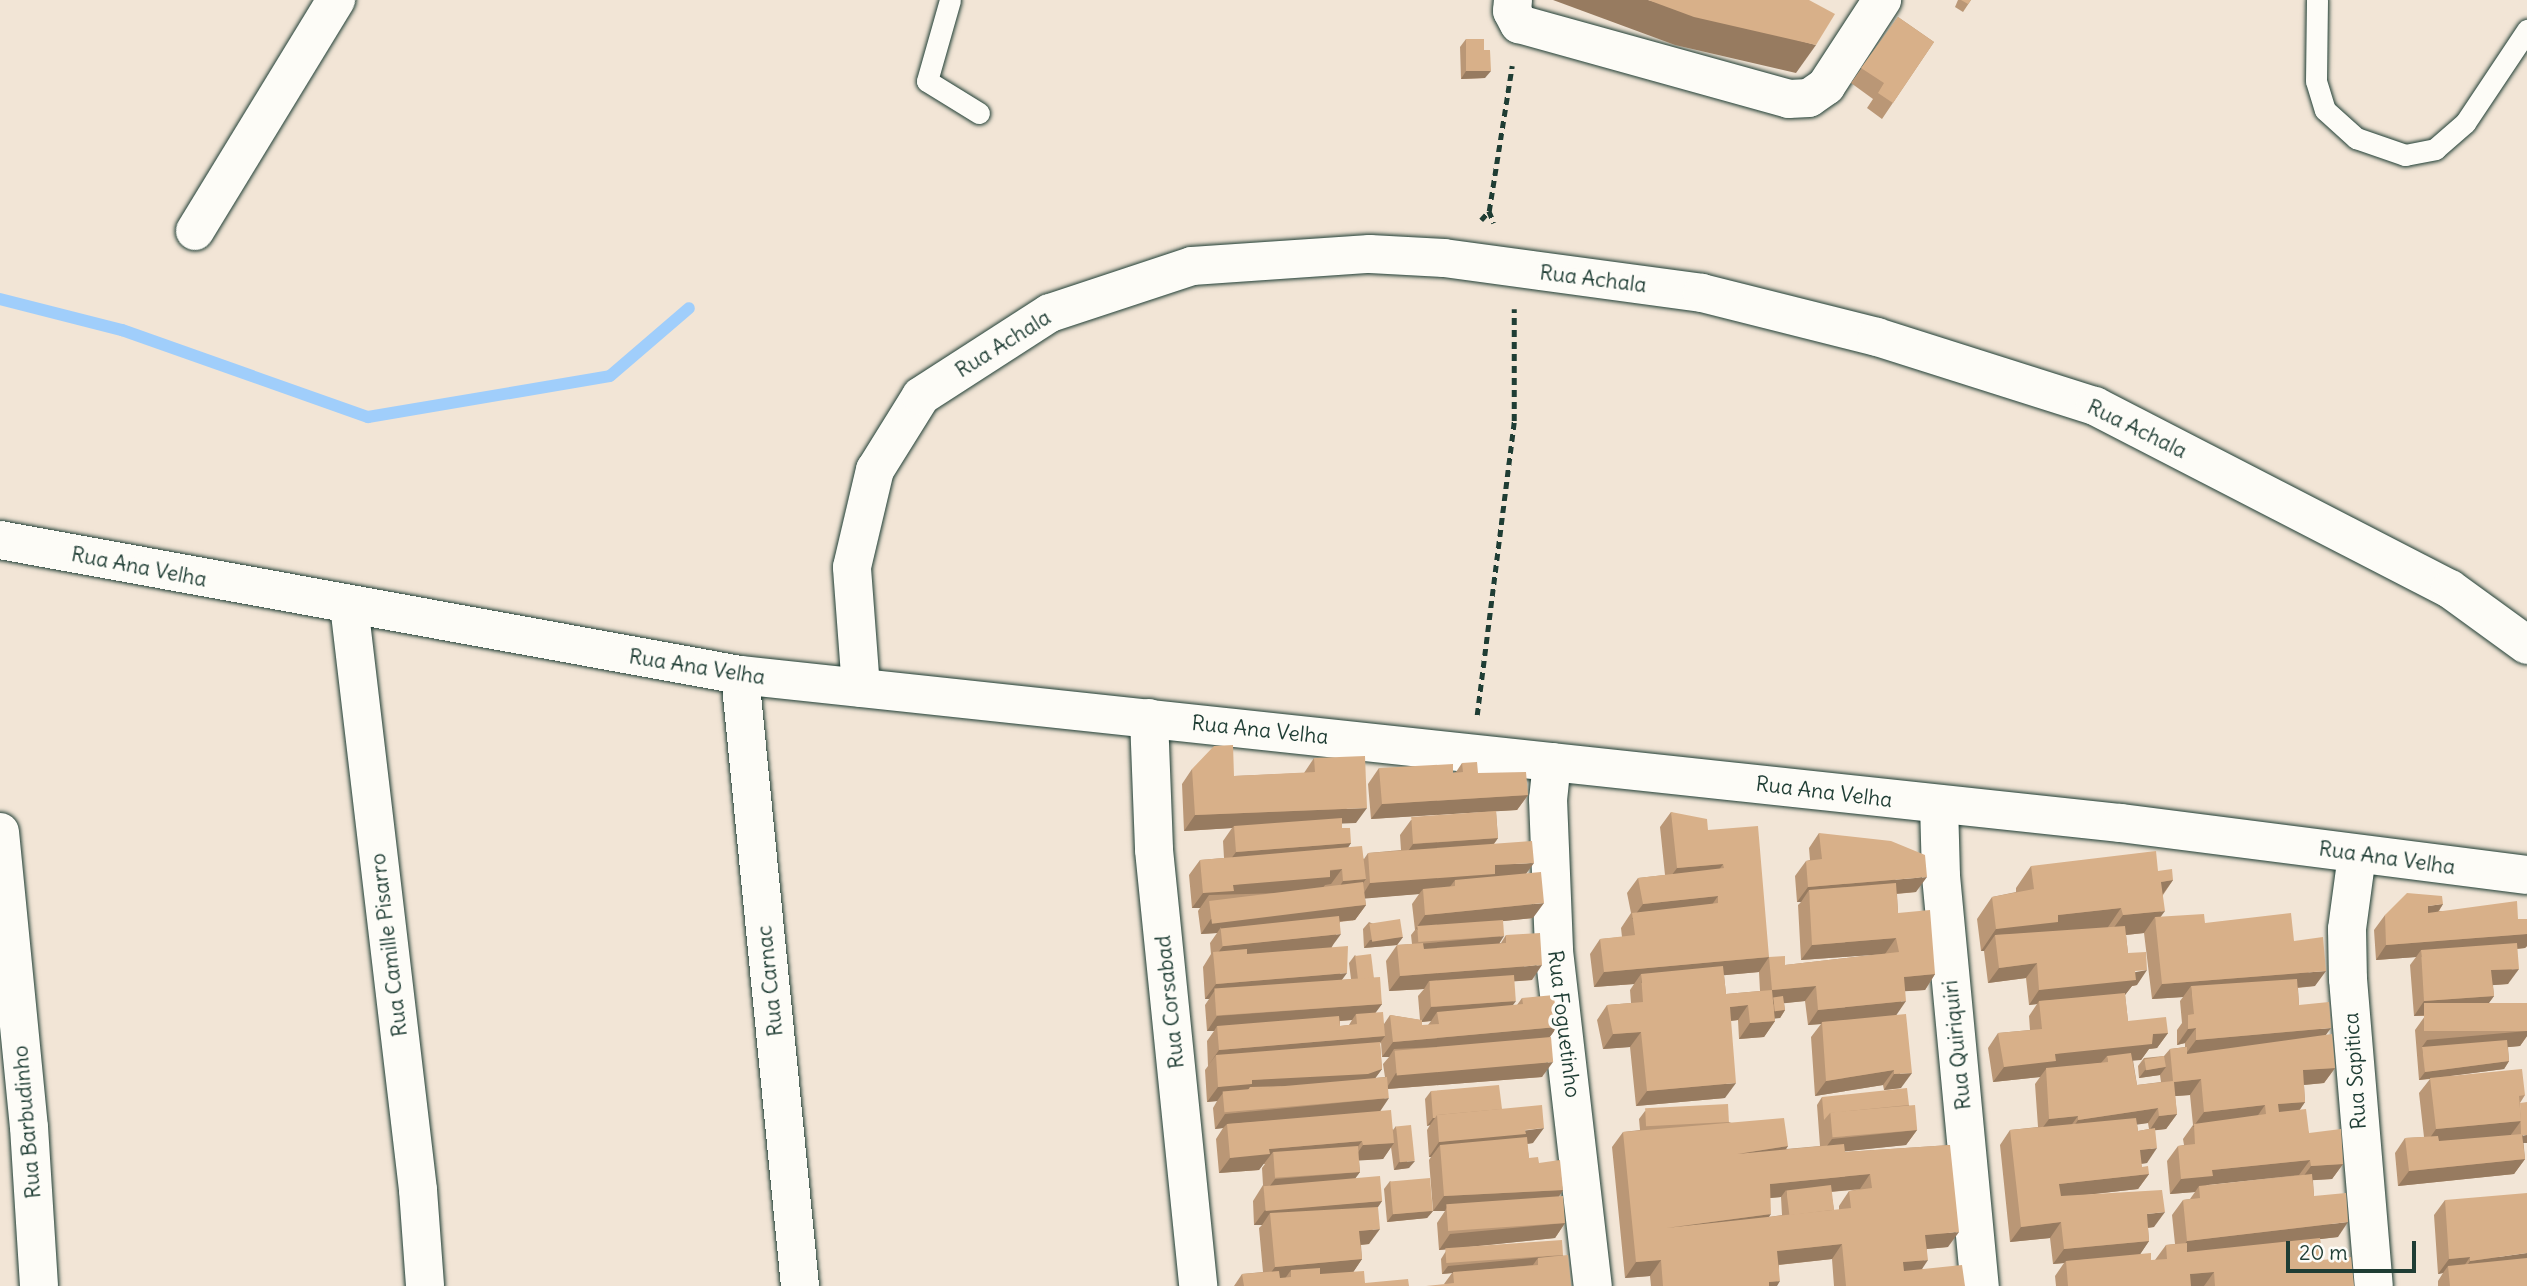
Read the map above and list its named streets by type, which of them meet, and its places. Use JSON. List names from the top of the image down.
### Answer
{
  "streets": {
    "street": [
      "Rua Achala",
      "Rua Ana Velha",
      "Rua Camille Pisarro",
      "Rua Carnac",
      "Rua Corsabad",
      "Rua Foguetinho",
      "Rua Quiriquiri",
      "Rua Sapitica",
      "Rua Barbudinho"
    ]
  },
  "crossings": [
    ["Rua Achala", "Rua Ana Velha"],
    ["Rua Ana Velha", "Rua Camille Pisarro"],
    ["Rua Ana Velha", "Rua Carnac"],
    ["Rua Ana Velha", "Rua Corsabad"],
    ["Rua Ana Velha", "Rua Foguetinho"],
    ["Rua Ana Velha", "Rua Quiriquiri"],
    ["Rua Ana Velha", "Rua Sapitica"]
  ],
  "scale_bar": "20 m"
}
